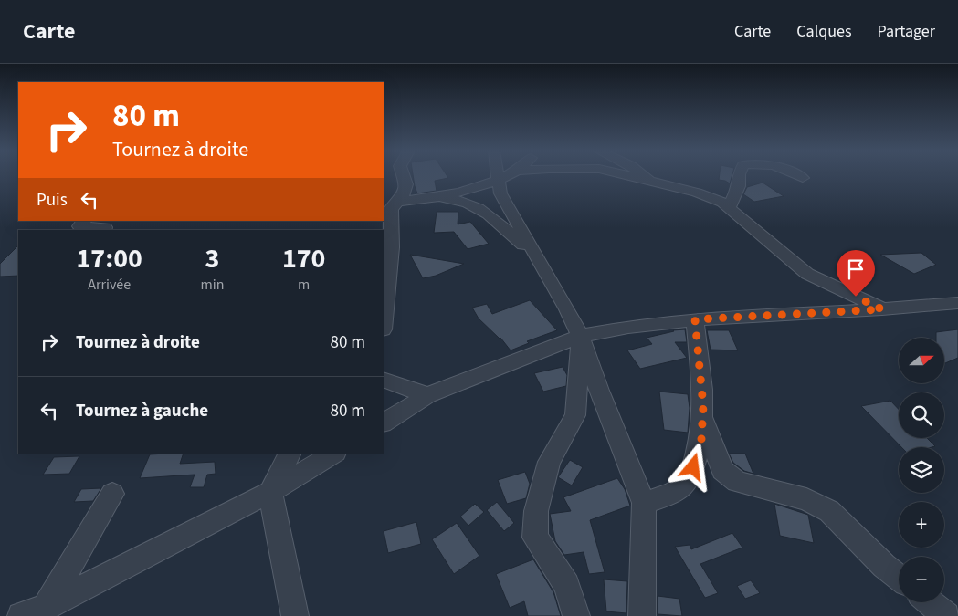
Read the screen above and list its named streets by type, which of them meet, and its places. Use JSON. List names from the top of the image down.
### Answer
{
  "north": "right",
  "page": {
    "header": "Carte",
    "nav": ["Carte", "Calques", "Partager"],
    "turn": ["80 m", "Tournez à droite"],
    "then": "Puis",
    "eta": [
      "17:00",
      "Arrivée",
      "3",
      "min",
      "170",
      "m"
    ],
    "list": [
      {
        "name": "Tournez à droite",
        "value": "80 m"
      },
      {
        "name": "Tournez à gauche",
        "value": "80 m"
      }
    ],
    "map_buttons": ["+", "−"]
  }
}
